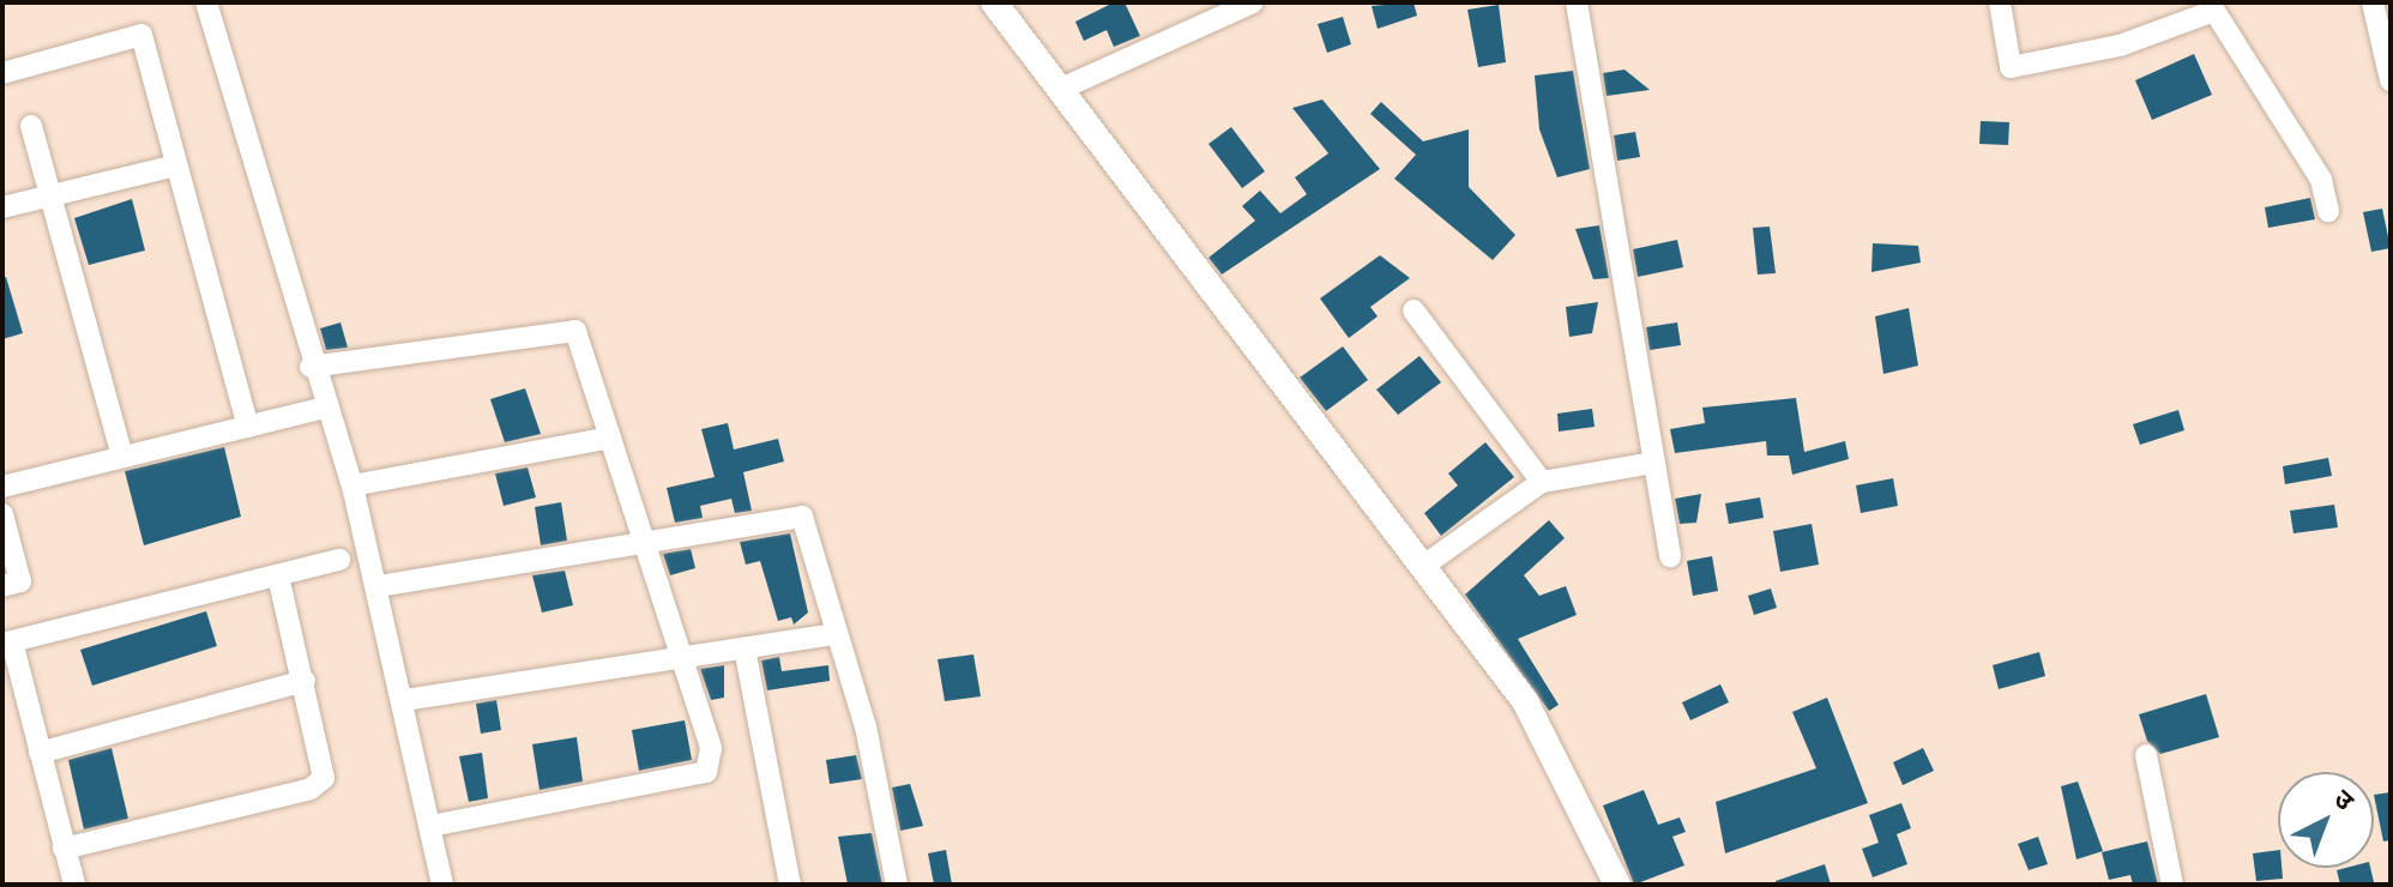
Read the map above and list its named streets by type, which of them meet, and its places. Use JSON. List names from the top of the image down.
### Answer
{
  "north": "top right"
}
